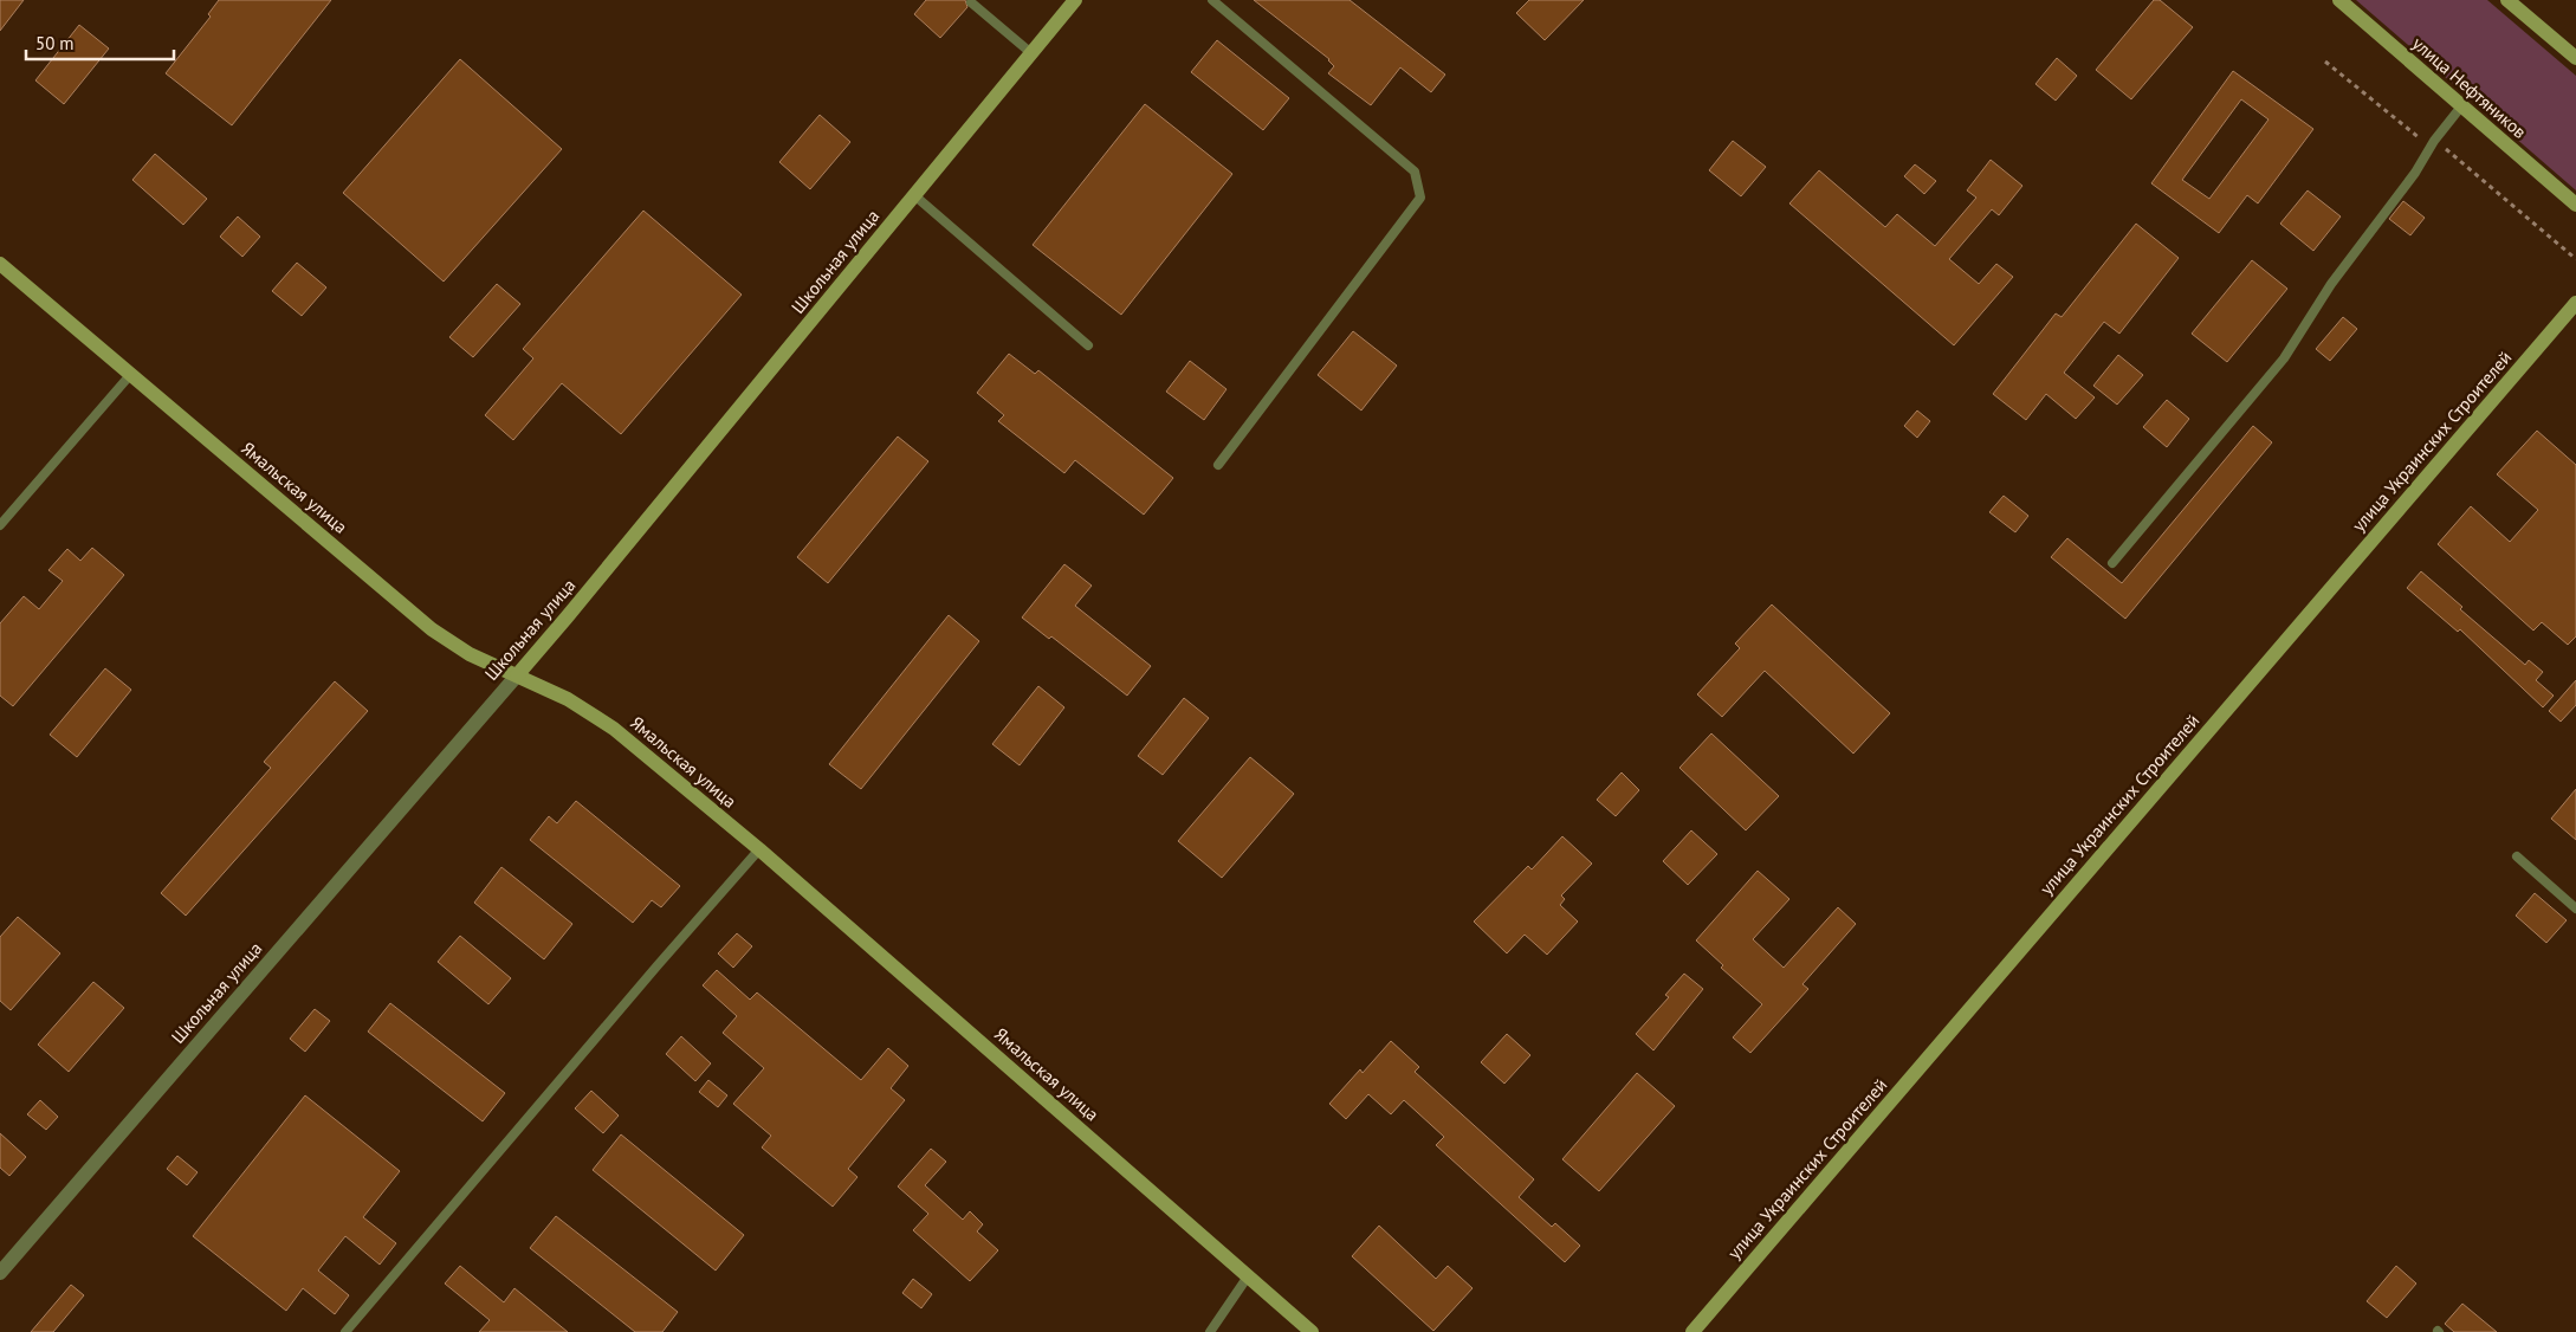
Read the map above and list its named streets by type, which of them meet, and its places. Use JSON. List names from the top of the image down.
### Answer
{
  "streets": {
    "street": [
      "улица Нефтяников",
      "Школьная улица",
      "улица Украинских Строителей",
      "Ямальская улица"
    ]
  },
  "crossings": [
    ["Школьная улица", "Ямальская улица"]
  ],
  "scale_bar": "50 m"
}
